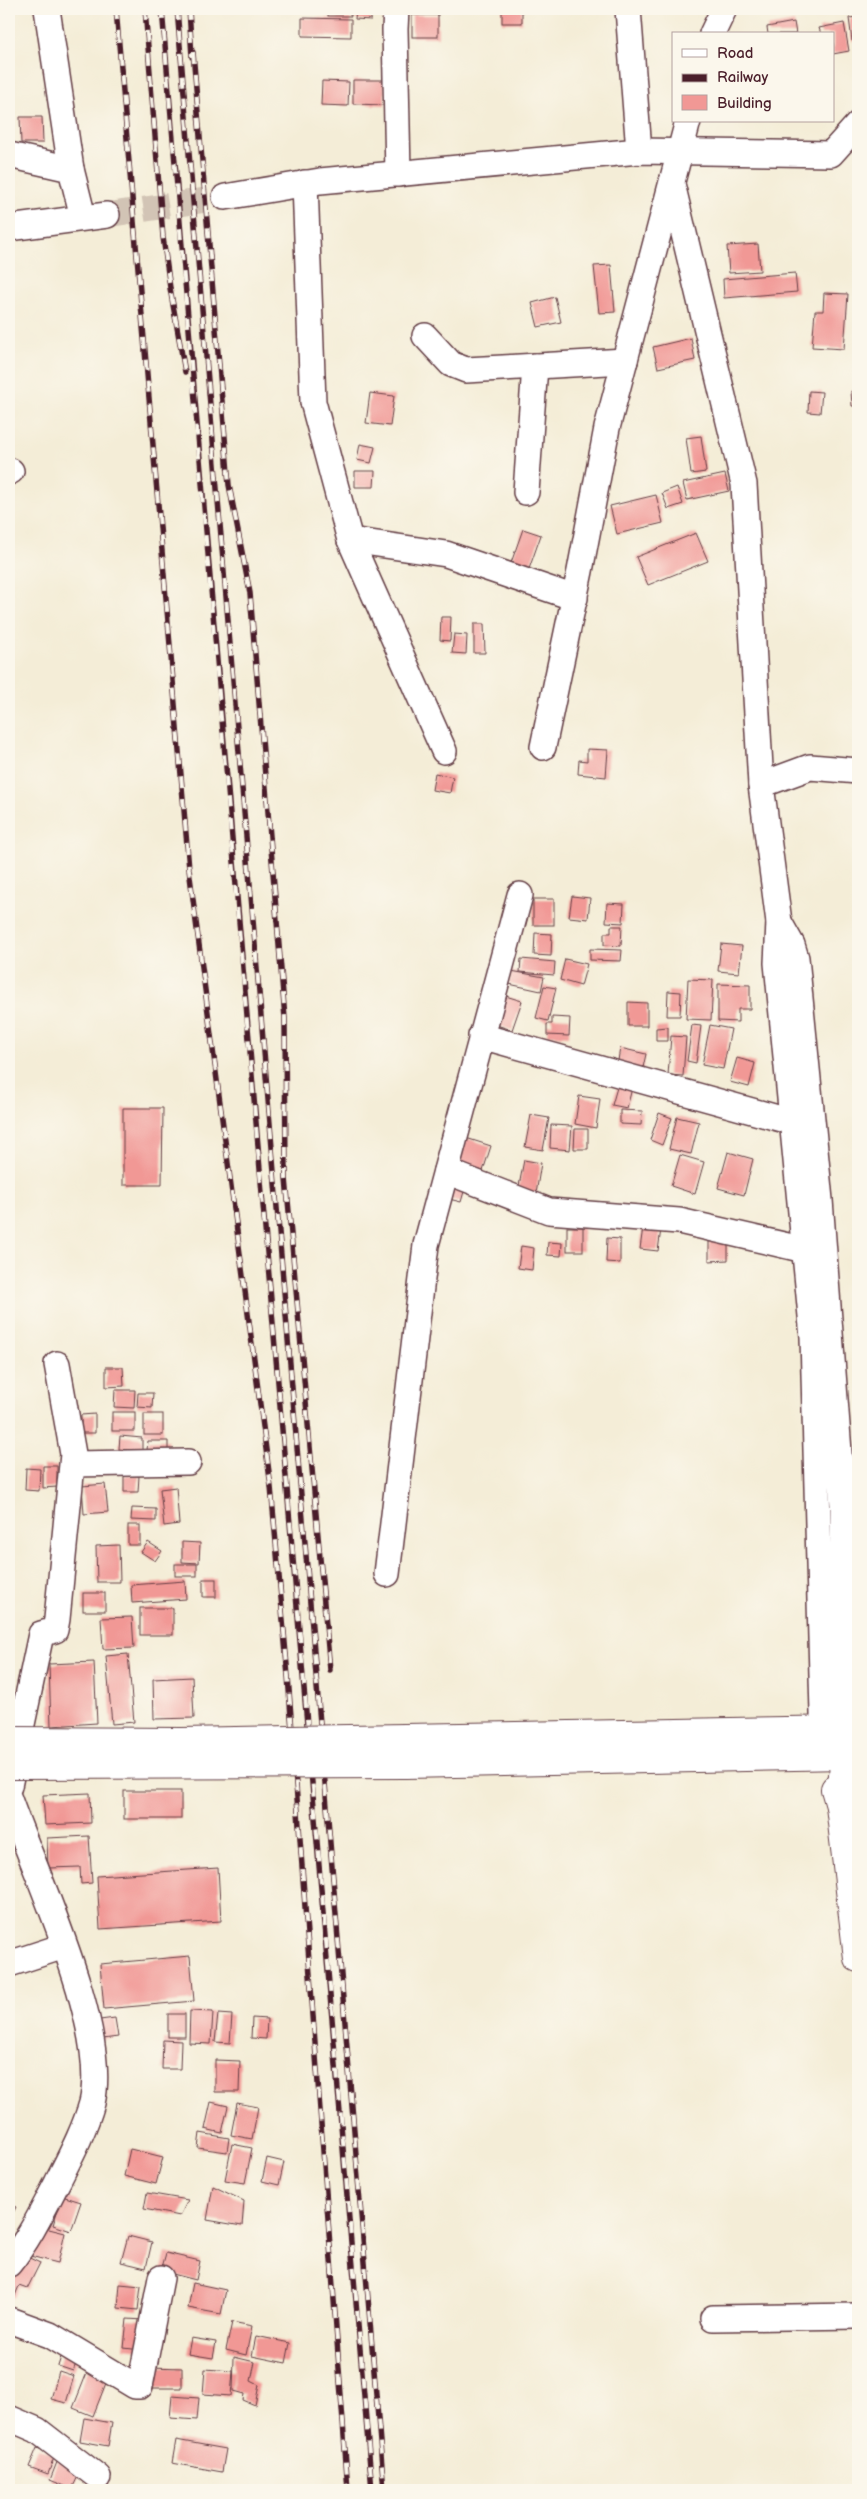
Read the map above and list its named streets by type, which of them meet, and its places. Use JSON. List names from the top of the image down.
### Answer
{
  "legend": ["Road", "Railway", "Building"]
}
